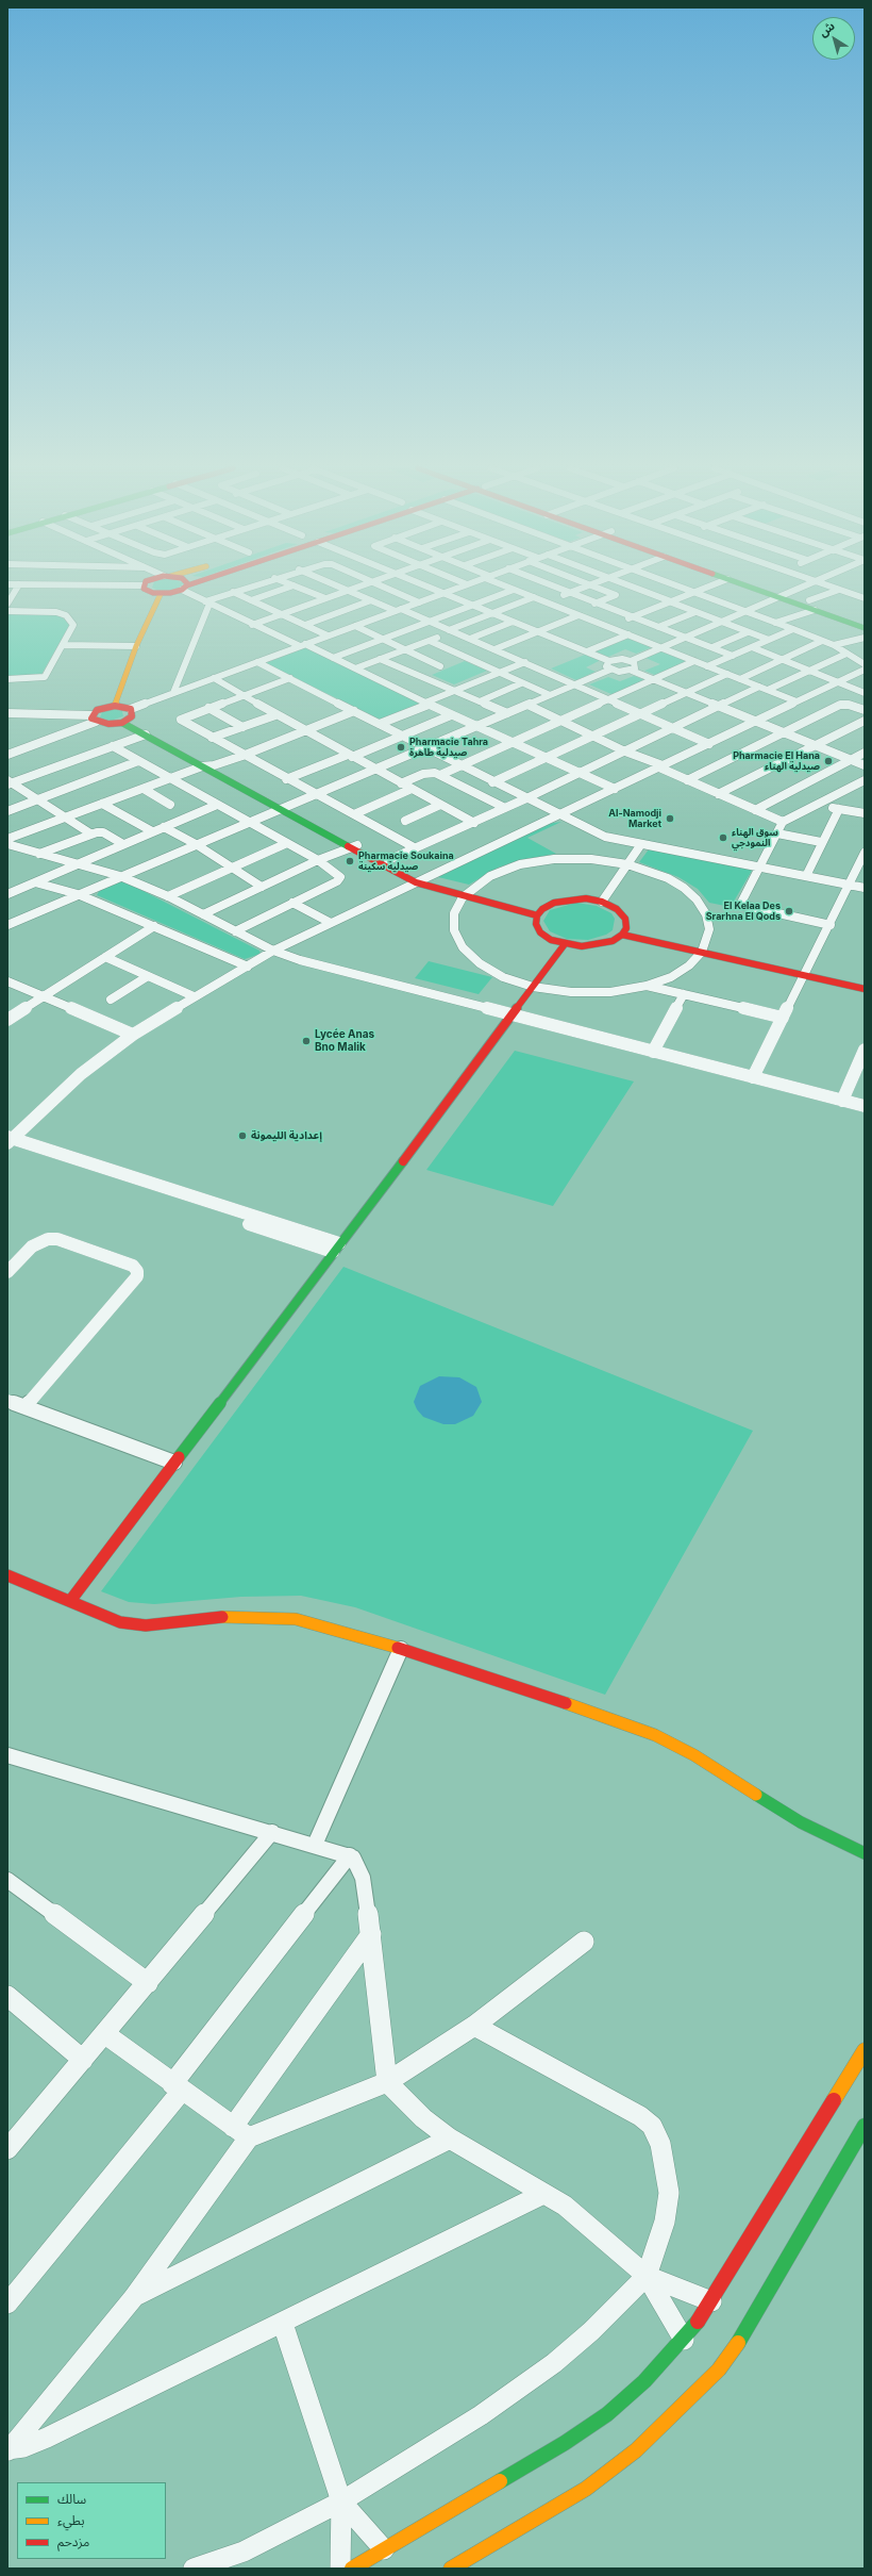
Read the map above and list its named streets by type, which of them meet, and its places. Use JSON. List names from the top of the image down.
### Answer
{
  "places": [
    "Pharmacie Tahra صيدلية طاهرة",
    "Pharmacie El Hana صيدلية الهناء",
    "Al-Namodji Market",
    "سوق الهناء النمودجي",
    "Pharmacie Soukaina صيدلية سكينة",
    "El Kelaa Des Srarhna El Qods",
    "Lycée Anas Bno Malik",
    "إعدادية الليمونة"
  ],
  "legend": ["سالك", "بطيء", "مزدحم"],
  "north": "top left"
}
